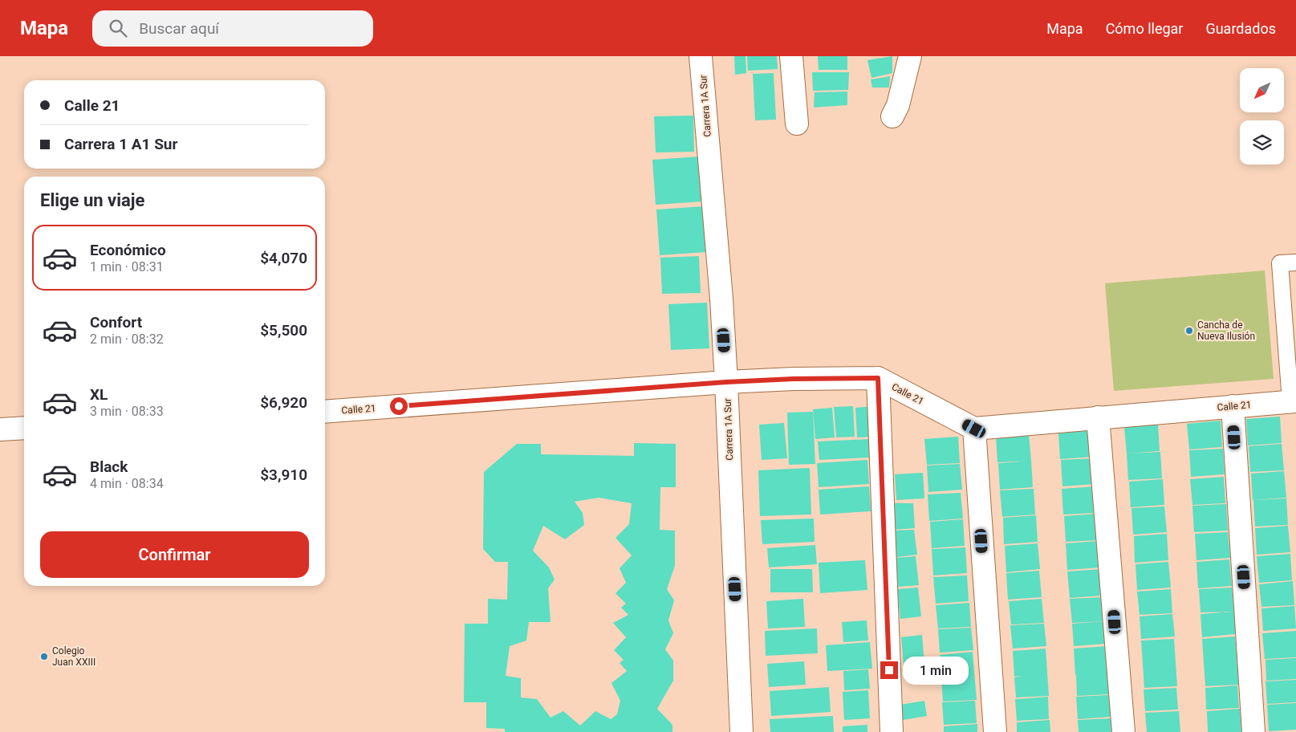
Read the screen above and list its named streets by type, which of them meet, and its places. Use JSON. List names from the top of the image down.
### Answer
{
  "streets": {
    "street": ["Carrera 1A Sur", "Calle 21"]
  },
  "crossings": [
    ["Carrera 1A Sur", "Calle 21"]
  ],
  "places": ["Cancha de Nueva Ilusión", "Colegio Juan XXIII"],
  "north": "bottom left",
  "page": {
    "header": "Mapa",
    "search": "Buscar aquí",
    "nav": ["Mapa", "Cómo llegar", "Guardados"],
    "banner": ["Calle 21", "Carrera 1 A1 Sur"],
    "heading": "Elige un viaje",
    "list": [
      {
        "name": "Económico",
        "note": "1 min · 08:31",
        "value": "$4,070"
      },
      {
        "name": "Confort",
        "note": "2 min · 08:32",
        "value": "$5,500"
      },
      {
        "name": "XL",
        "note": "3 min · 08:33",
        "value": "$6,920"
      },
      {
        "name": "Black",
        "note": "4 min · 08:34",
        "value": "$3,910"
      }
    ],
    "buttons": "Confirmar",
    "bubble": "1 min"
  }
}
